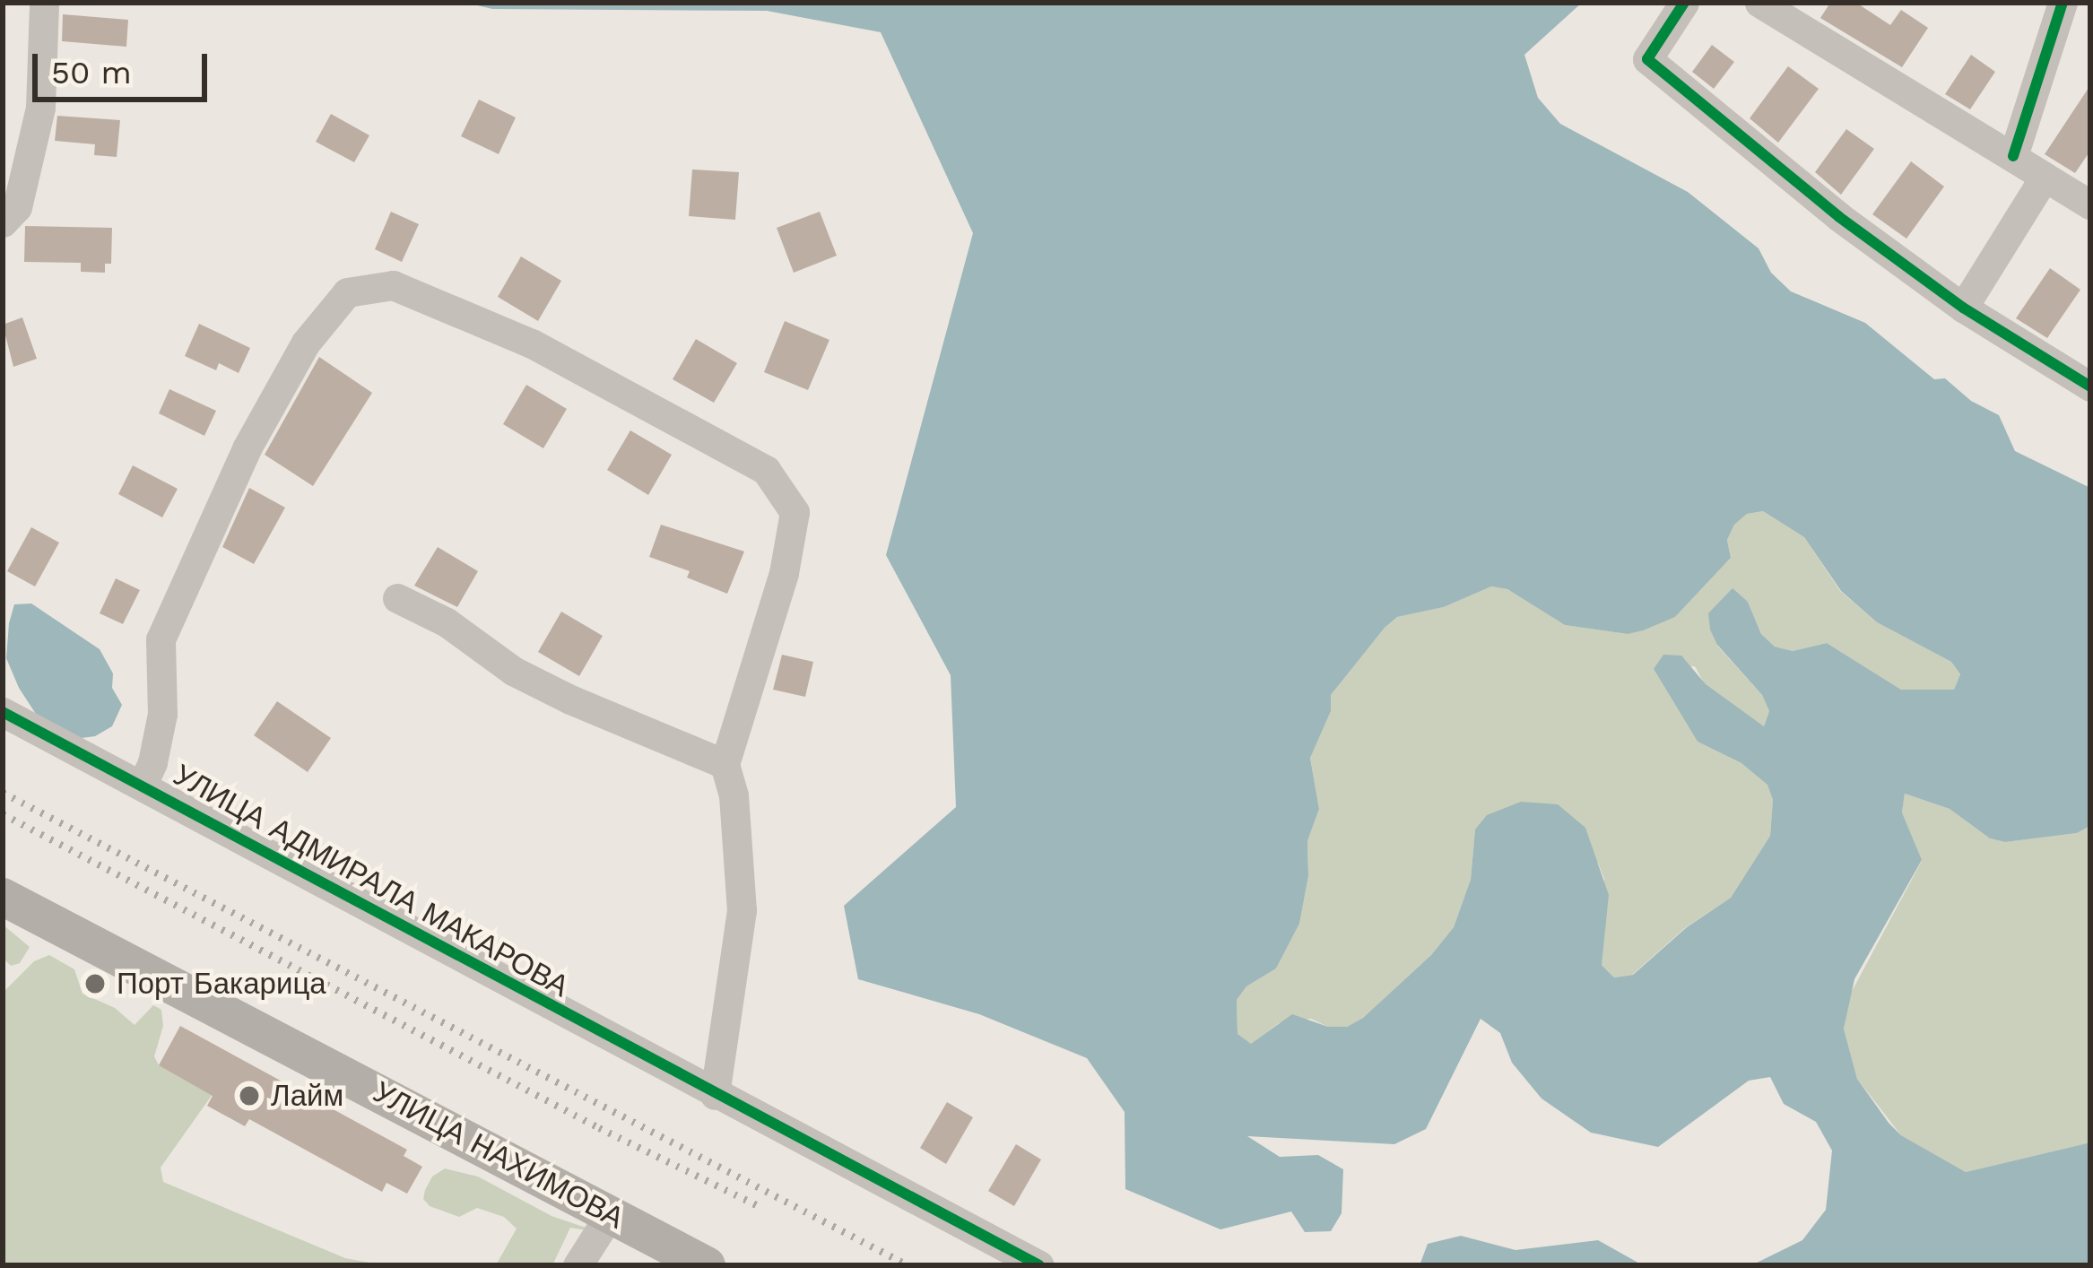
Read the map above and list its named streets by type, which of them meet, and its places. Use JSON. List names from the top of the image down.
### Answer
{
  "streets": {
    "main road": ["УЛИЦА НАХИМОВА"],
    "street": ["УЛИЦА АДМИРАЛА МАКАРОВА"]
  },
  "places": ["Порт Бакарица", "Лайм"],
  "scale_bar": "50 m"
}
